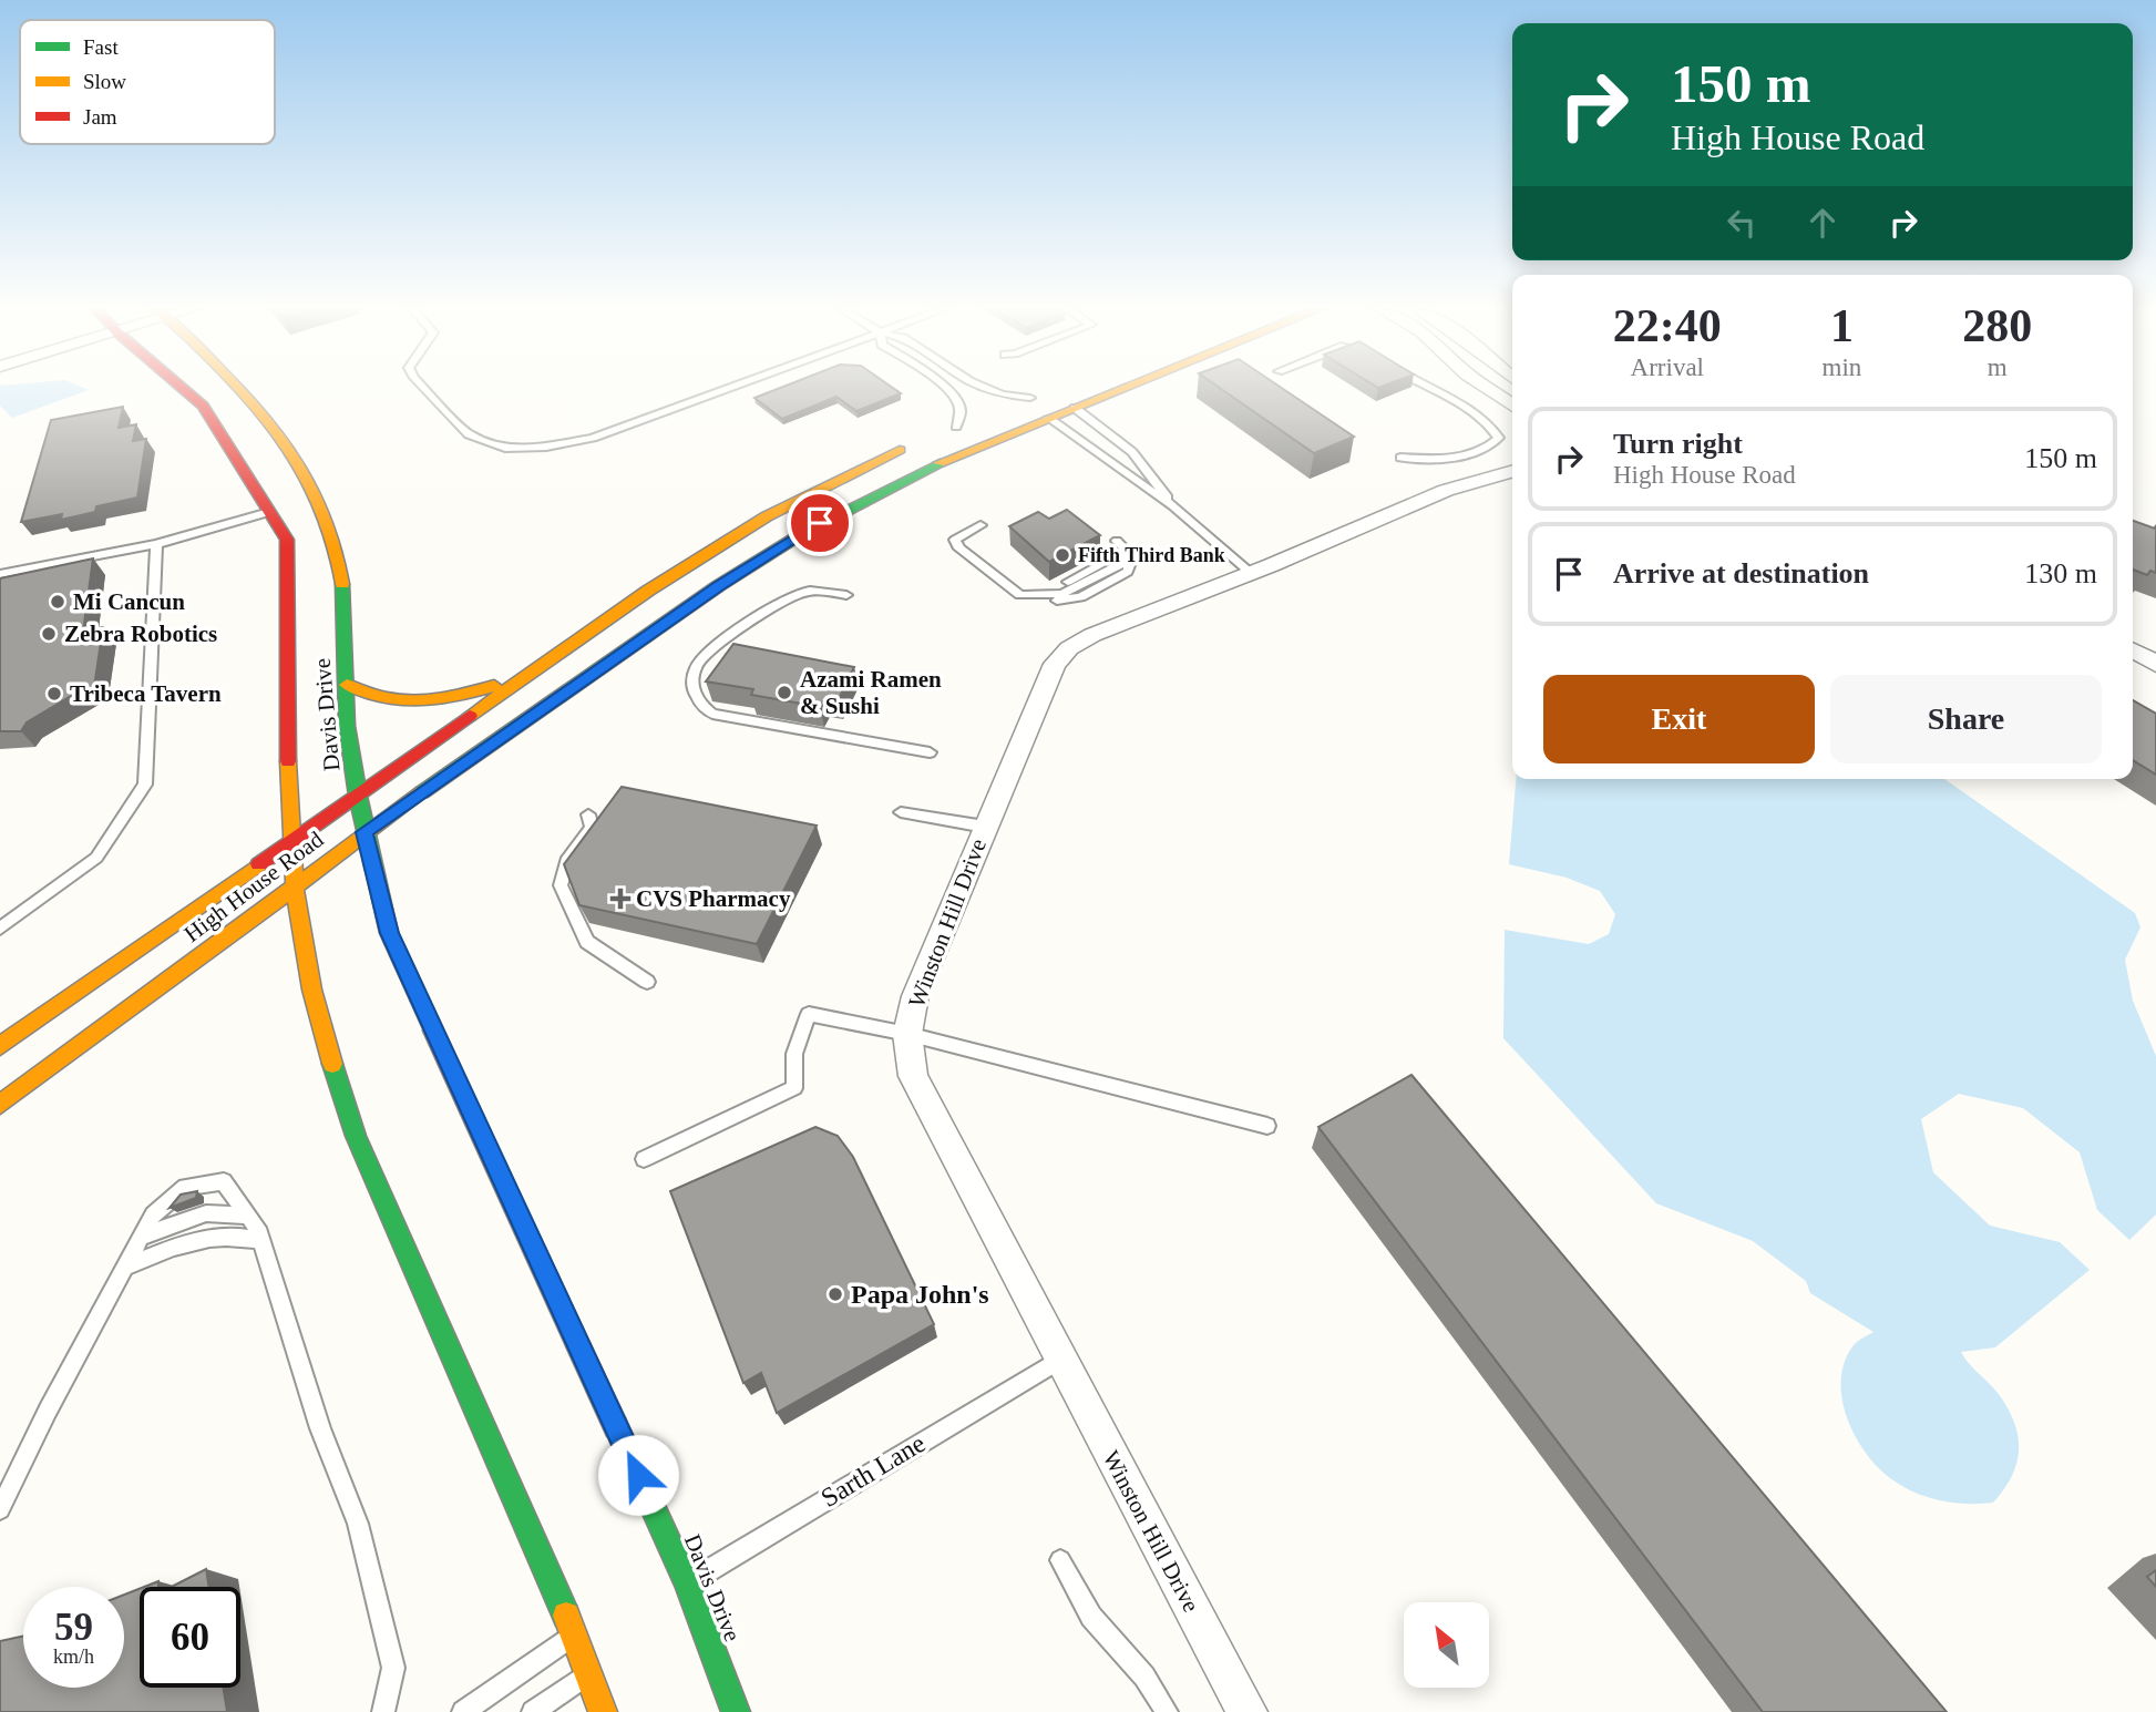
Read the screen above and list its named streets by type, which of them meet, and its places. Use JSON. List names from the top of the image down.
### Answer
{
  "streets": {
    "main road": ["Davis Drive", "High House Road"],
    "street": ["Winston Hill Drive"],
    "lane": ["Sarth Lane"]
  },
  "crossings": [
    ["Davis Drive", "High House Road"],
    ["Davis Drive", "Sarth Lane"],
    ["Winston Hill Drive", "Sarth Lane"]
  ],
  "places": {
    "other": [
      "Fifth Third Bank",
      "Mi Cancun",
      "Zebra Robotics",
      "Azami Ramen & Sushi",
      "Tribeca Tavern",
      "Papa John's"
    ],
    "health": ["CVS Pharmacy"]
  },
  "legend": ["Fast", "Slow", "Jam"],
  "north": "top left",
  "page": {
    "turn": ["150 m", "High House Road"],
    "eta": [
      "22:40",
      "Arrival",
      "1",
      "min",
      "280",
      "m"
    ],
    "list": [
      {
        "name": "Turn right",
        "note": "High House Road",
        "value": "150 m"
      },
      {
        "name": "Arrive at destination",
        "value": "130 m"
      }
    ],
    "buttons": ["Exit", "Share"],
    "speed": "59 km/h",
    "limit": "60"
  }
}
